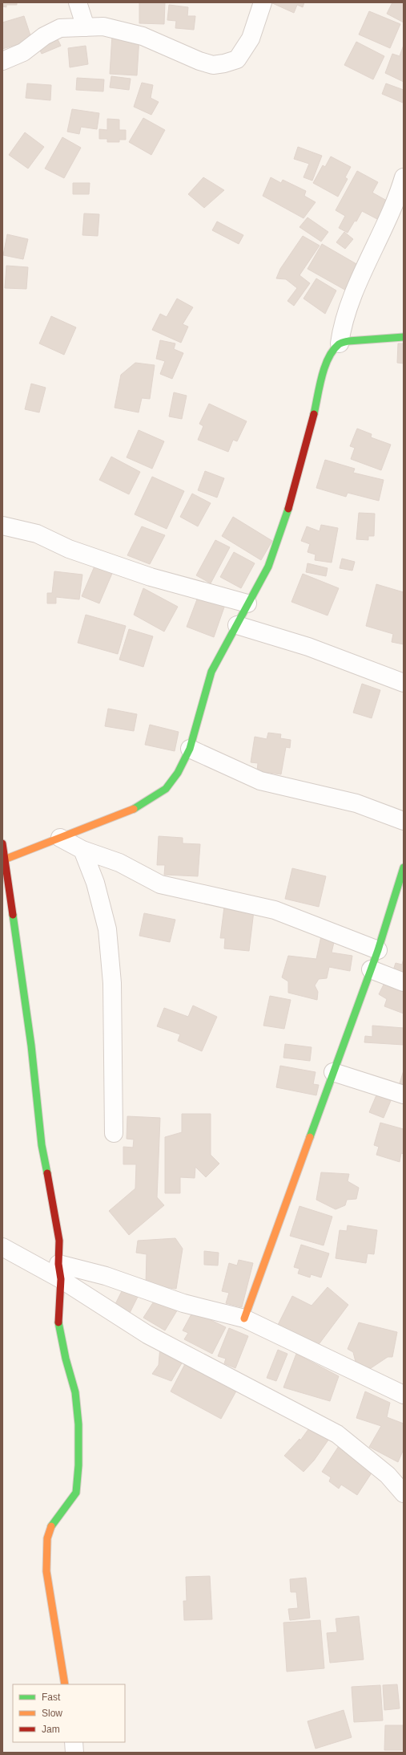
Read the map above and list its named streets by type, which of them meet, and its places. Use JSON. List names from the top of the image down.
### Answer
{
  "legend": ["Fast", "Slow", "Jam"]
}
